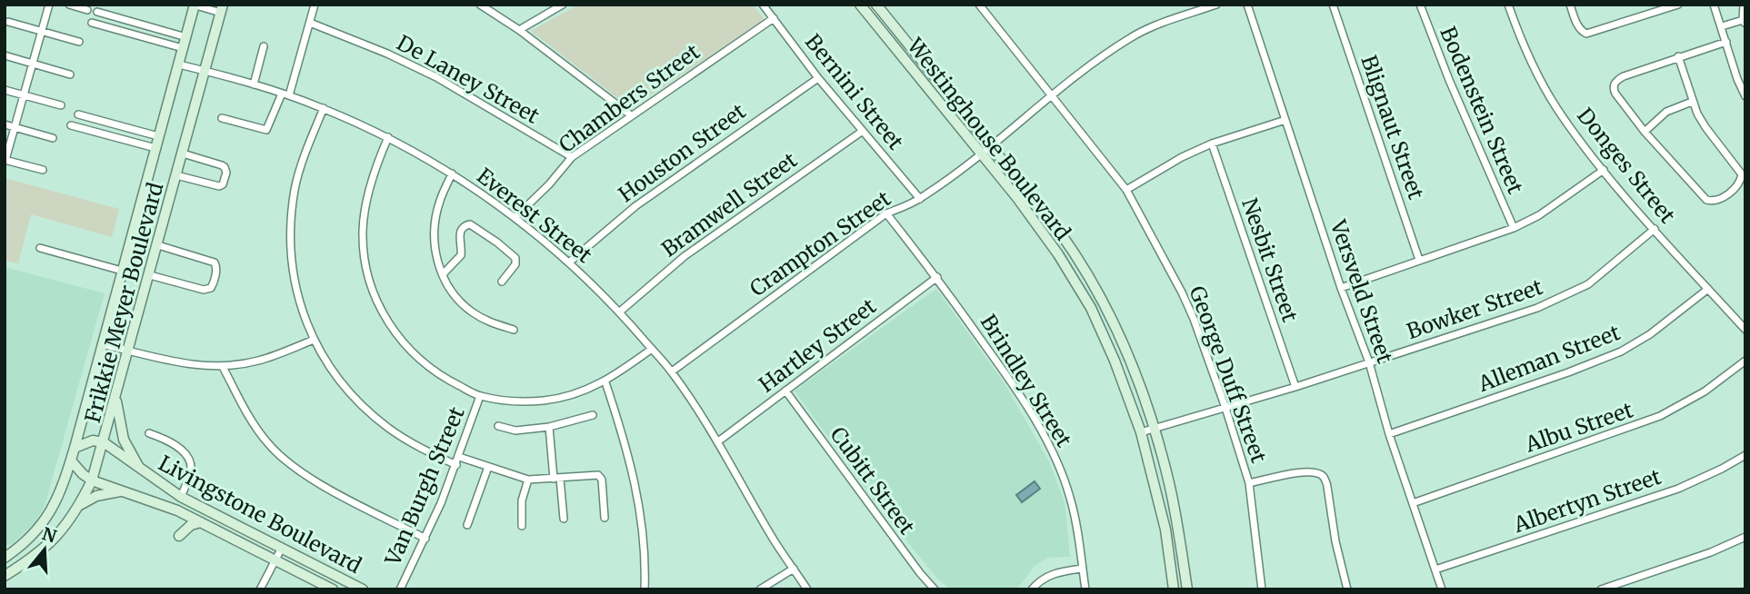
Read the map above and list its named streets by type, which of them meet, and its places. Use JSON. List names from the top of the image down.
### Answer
{
  "streets": {
    "street": [
      "De Laney Street",
      "Bernini Street",
      "Chambers Street",
      "Bodenstein Street",
      "Blignaut Street",
      "Westinghouse Boulevard",
      "Houston Street",
      "Donges Street",
      "Bramwell Street",
      "Everest Street",
      "Crampton Street",
      "Nesbit Street",
      "Versveld Street",
      "Frikkie Meyer Boulevard",
      "Bowker Street",
      "Hartley Street",
      "Alleman Street",
      "George Duff Street",
      "Brindley Street",
      "Albu Street",
      "Cubitt Street",
      "Van Burgh Street",
      "Albertyn Street",
      "Livingstone Boulevard"
    ]
  },
  "crossings": [
    ["De Laney Street", "Chambers Street"],
    ["Bernini Street", "Chambers Street"],
    ["Bernini Street", "Houston Street"],
    ["Bernini Street", "Bramwell Street"],
    ["Bernini Street", "Crampton Street"],
    ["Chambers Street", "Everest Street"],
    ["Westinghouse Boulevard", "Crampton Street"],
    ["Westinghouse Boulevard", "Bowker Street"],
    ["Houston Street", "Everest Street"],
    ["Donges Street", "Bowker Street"],
    ["Donges Street", "Alleman Street"],
    ["Bramwell Street", "Everest Street"],
    ["Everest Street", "Crampton Street"],
    ["Everest Street", "Frikkie Meyer Boulevard"],
    ["Everest Street", "Hartley Street"],
    ["Crampton Street", "George Duff Street"],
    ["Crampton Street", "Brindley Street"],
    ["Nesbit Street", "Bowker Street"],
    ["Versveld Street", "Bowker Street"],
    ["Versveld Street", "Alleman Street"],
    ["Versveld Street", "Albu Street"],
    ["Versveld Street", "Albertyn Street"],
    ["Frikkie Meyer Boulevard", "Livingstone Boulevard"],
    ["Bowker Street", "George Duff Street"],
    ["Hartley Street", "Brindley Street"],
    ["Hartley Street", "Cubitt Street"]
  ],
  "north": "top"
}
